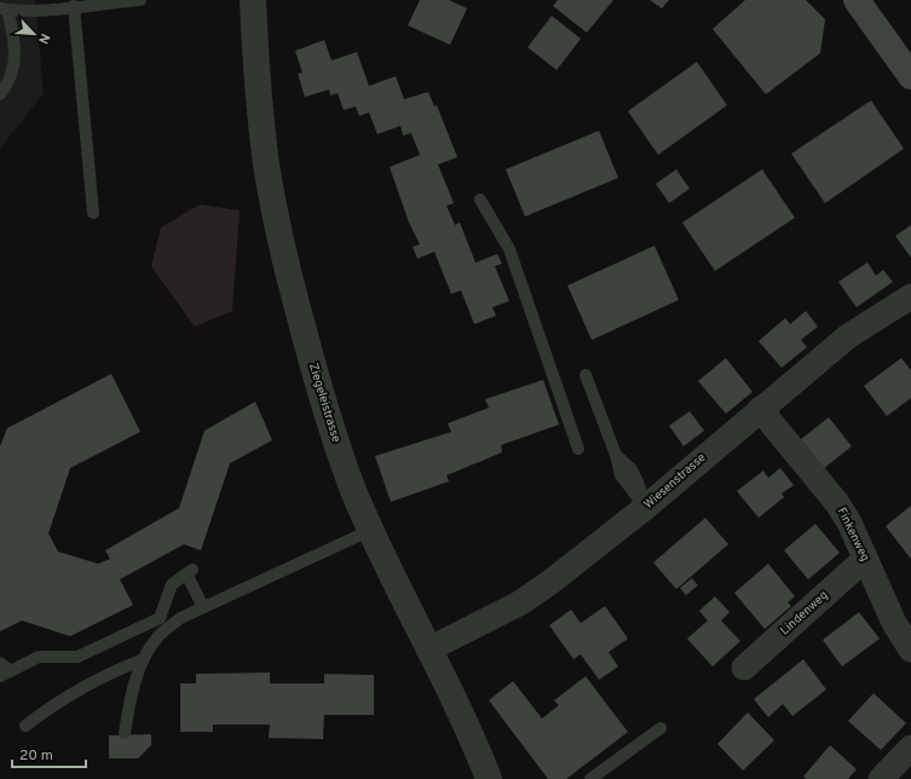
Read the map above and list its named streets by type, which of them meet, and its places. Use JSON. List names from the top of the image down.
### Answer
{
  "streets": {
    "street": [
      "Ziegeleistrasse",
      "Wiesenstrasse",
      "Finkenweg",
      "Lindenweg"
    ]
  },
  "crossings": [
    ["Ziegeleistrasse", "Wiesenstrasse"],
    ["Wiesenstrasse", "Finkenweg"],
    ["Finkenweg", "Lindenweg"]
  ],
  "scale_bar": "20 m",
  "north": "bottom right"
}
